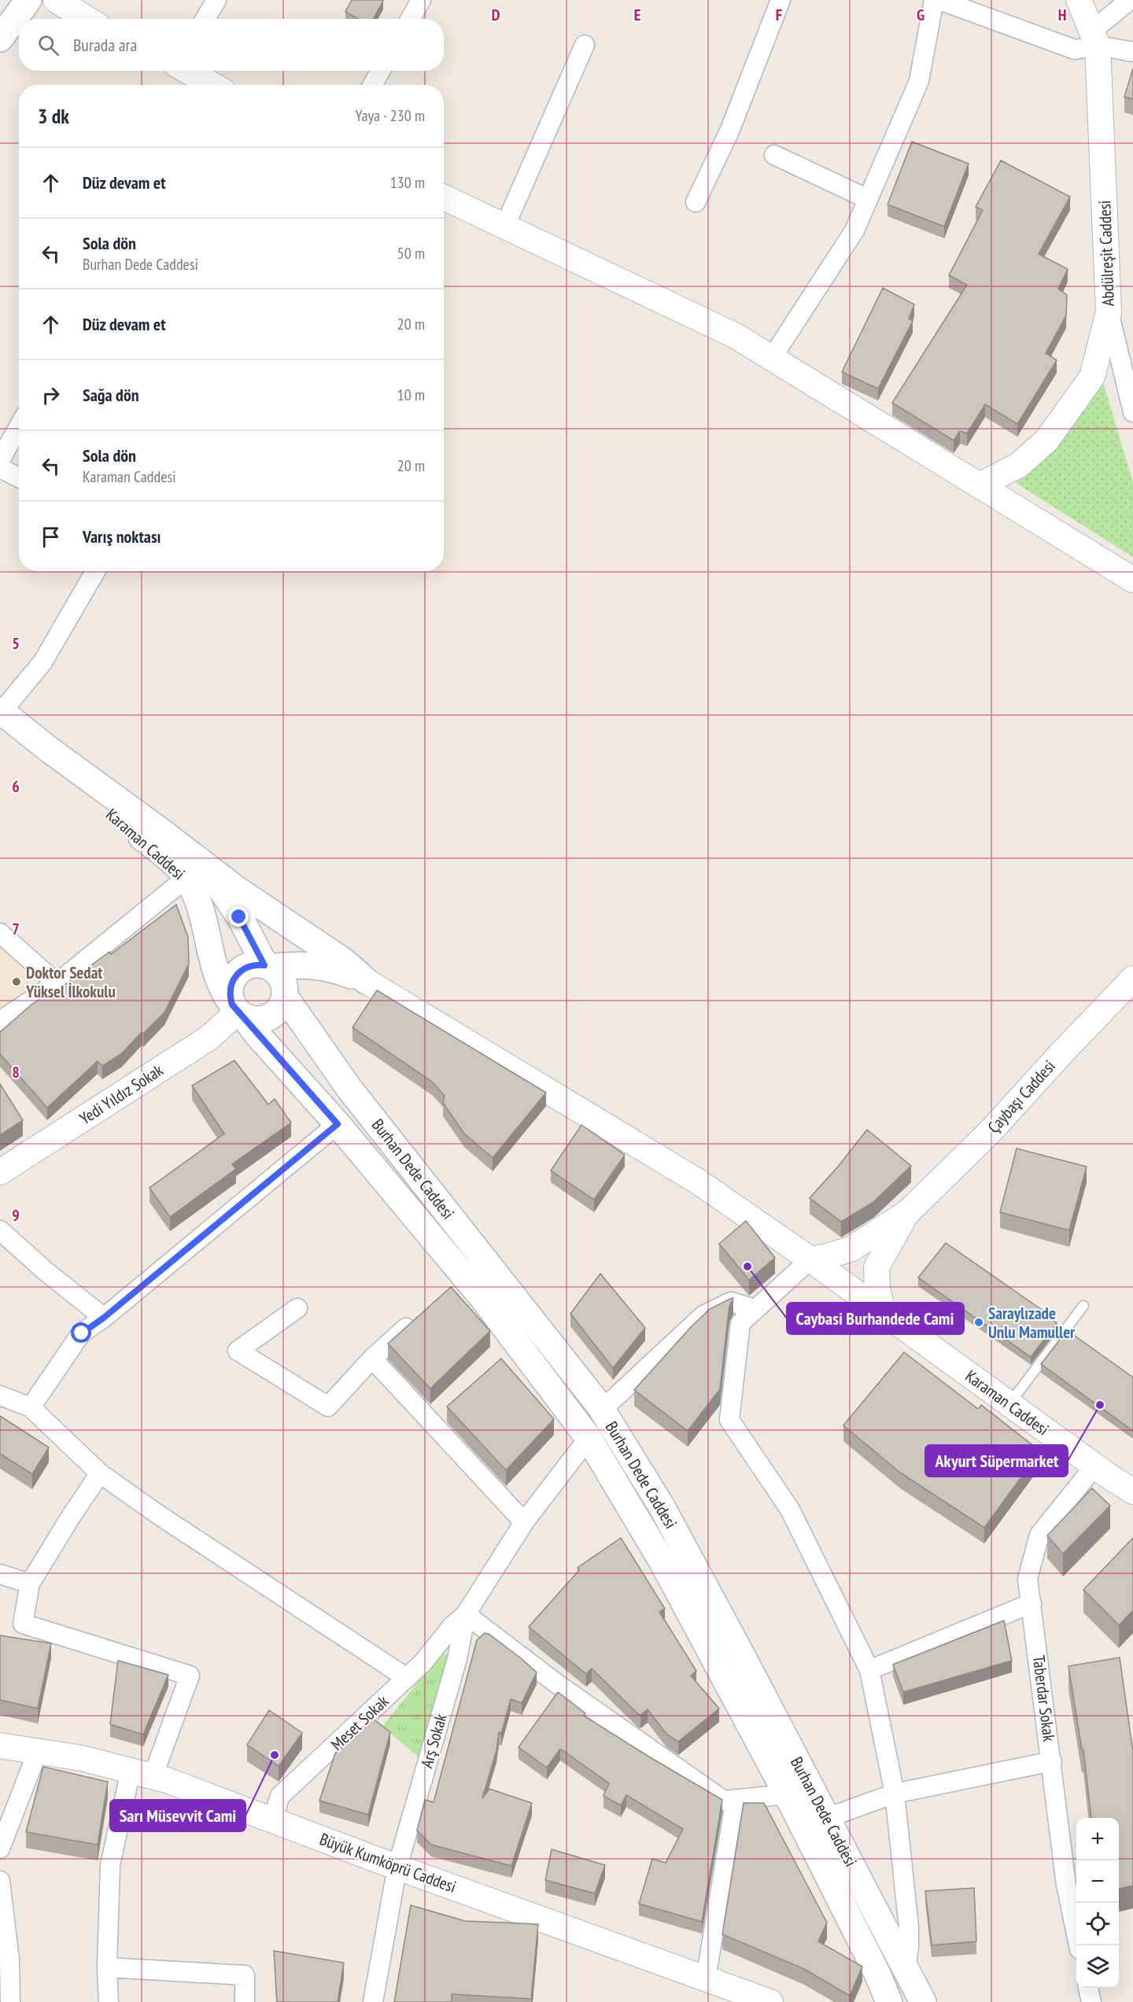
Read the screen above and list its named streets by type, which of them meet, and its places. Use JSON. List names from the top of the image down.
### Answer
{
  "streets": {
    "main road": ["Karaman Caddesi", "Burhan Dede Caddesi"],
    "street": [
      "Abdülreşit Caddesi",
      "Yedi Yıldız Sokak",
      "Çaybaşı Caddesi",
      "Taberdar Sokak",
      "Meset Sokak",
      "Arş Sokak",
      "Büyük Kumköprü Caddesi"
    ]
  },
  "crossings": [
    ["Karaman Caddesi", "Yedi Yıldız Sokak"],
    ["Karaman Caddesi", "Burhan Dede Caddesi"],
    ["Karaman Caddesi", "Taberdar Sokak"],
    ["Yedi Yıldız Sokak", "Burhan Dede Caddesi"],
    ["Meset Sokak", "Arş Sokak"],
    ["Meset Sokak", "Büyük Kumköprü Caddesi"],
    ["Arş Sokak", "Büyük Kumköprü Caddesi"]
  ],
  "places": [
    "Doktor Sedat Yüksel İlkokulu",
    "Caybasi Burhandede Cami",
    "Saraylızade Unlu Mamuller",
    "Akyurt Süpermarket",
    "Sarı Müsevvit Cami"
  ],
  "page": {
    "search": "Burada ara",
    "heading": ["3 dk", "Yaya · 230 m"],
    "list": [
      ["Düz devam et", "130 m"],
      ["Sola dön", "Burhan Dede Caddesi", "50 m"],
      ["Düz devam et", "20 m"],
      ["Sağa dön", "10 m"],
      ["Sola dön", "Karaman Caddesi", "20 m"],
      "Varış noktası"
    ],
    "map_buttons": ["+", "−"]
  },
  "grid": {
    "columns": [
      "D",
      "E",
      "F",
      "G",
      "H"
    ],
    "rows": [
      "5",
      "6",
      "7",
      "8",
      "9"
    ]
  }
}
